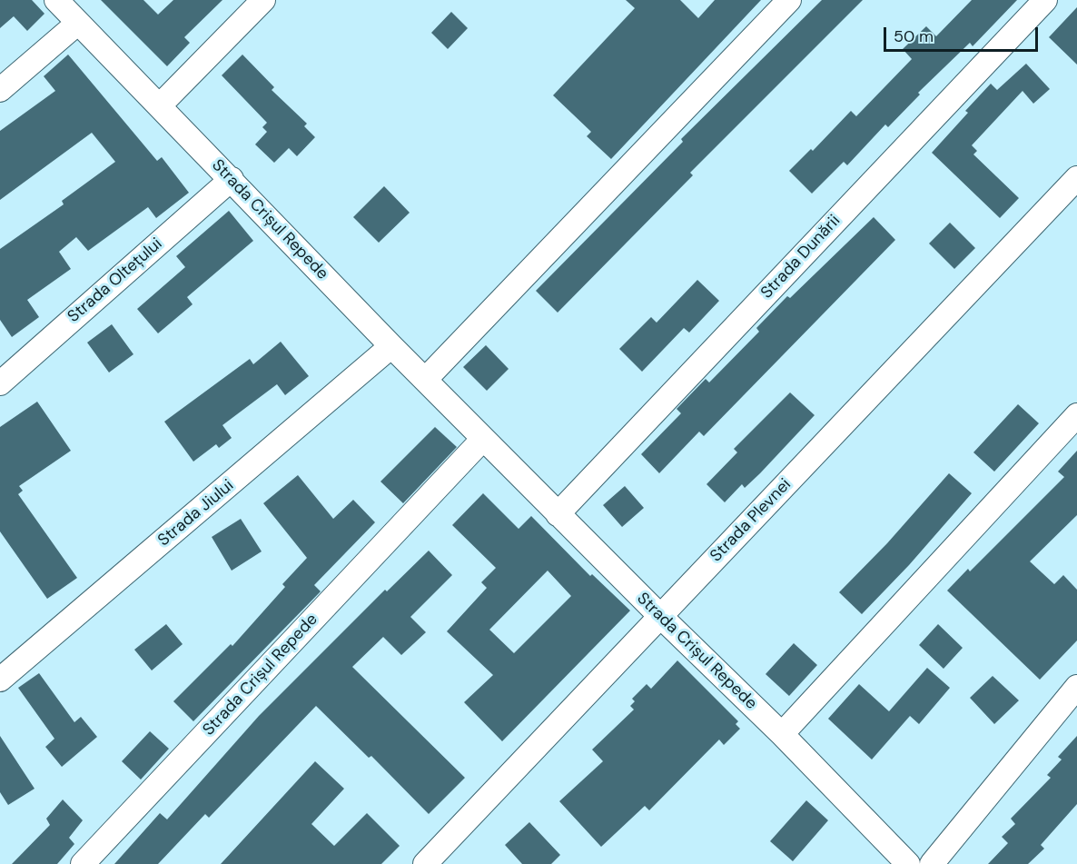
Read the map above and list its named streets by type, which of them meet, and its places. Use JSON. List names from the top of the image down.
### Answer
{
  "streets": {
    "street": [
      "Strada Crișul Repede",
      "Strada Dunării",
      "Strada Oltețului",
      "Strada Jiului",
      "Strada Plevnei"
    ]
  },
  "crossings": [
    ["Strada Crișul Repede", "Strada Dunării"],
    ["Strada Crișul Repede", "Strada Oltețului"],
    ["Strada Crișul Repede", "Strada Jiului"],
    ["Strada Crișul Repede", "Strada Plevnei"]
  ],
  "scale_bar": "50 m"
}
